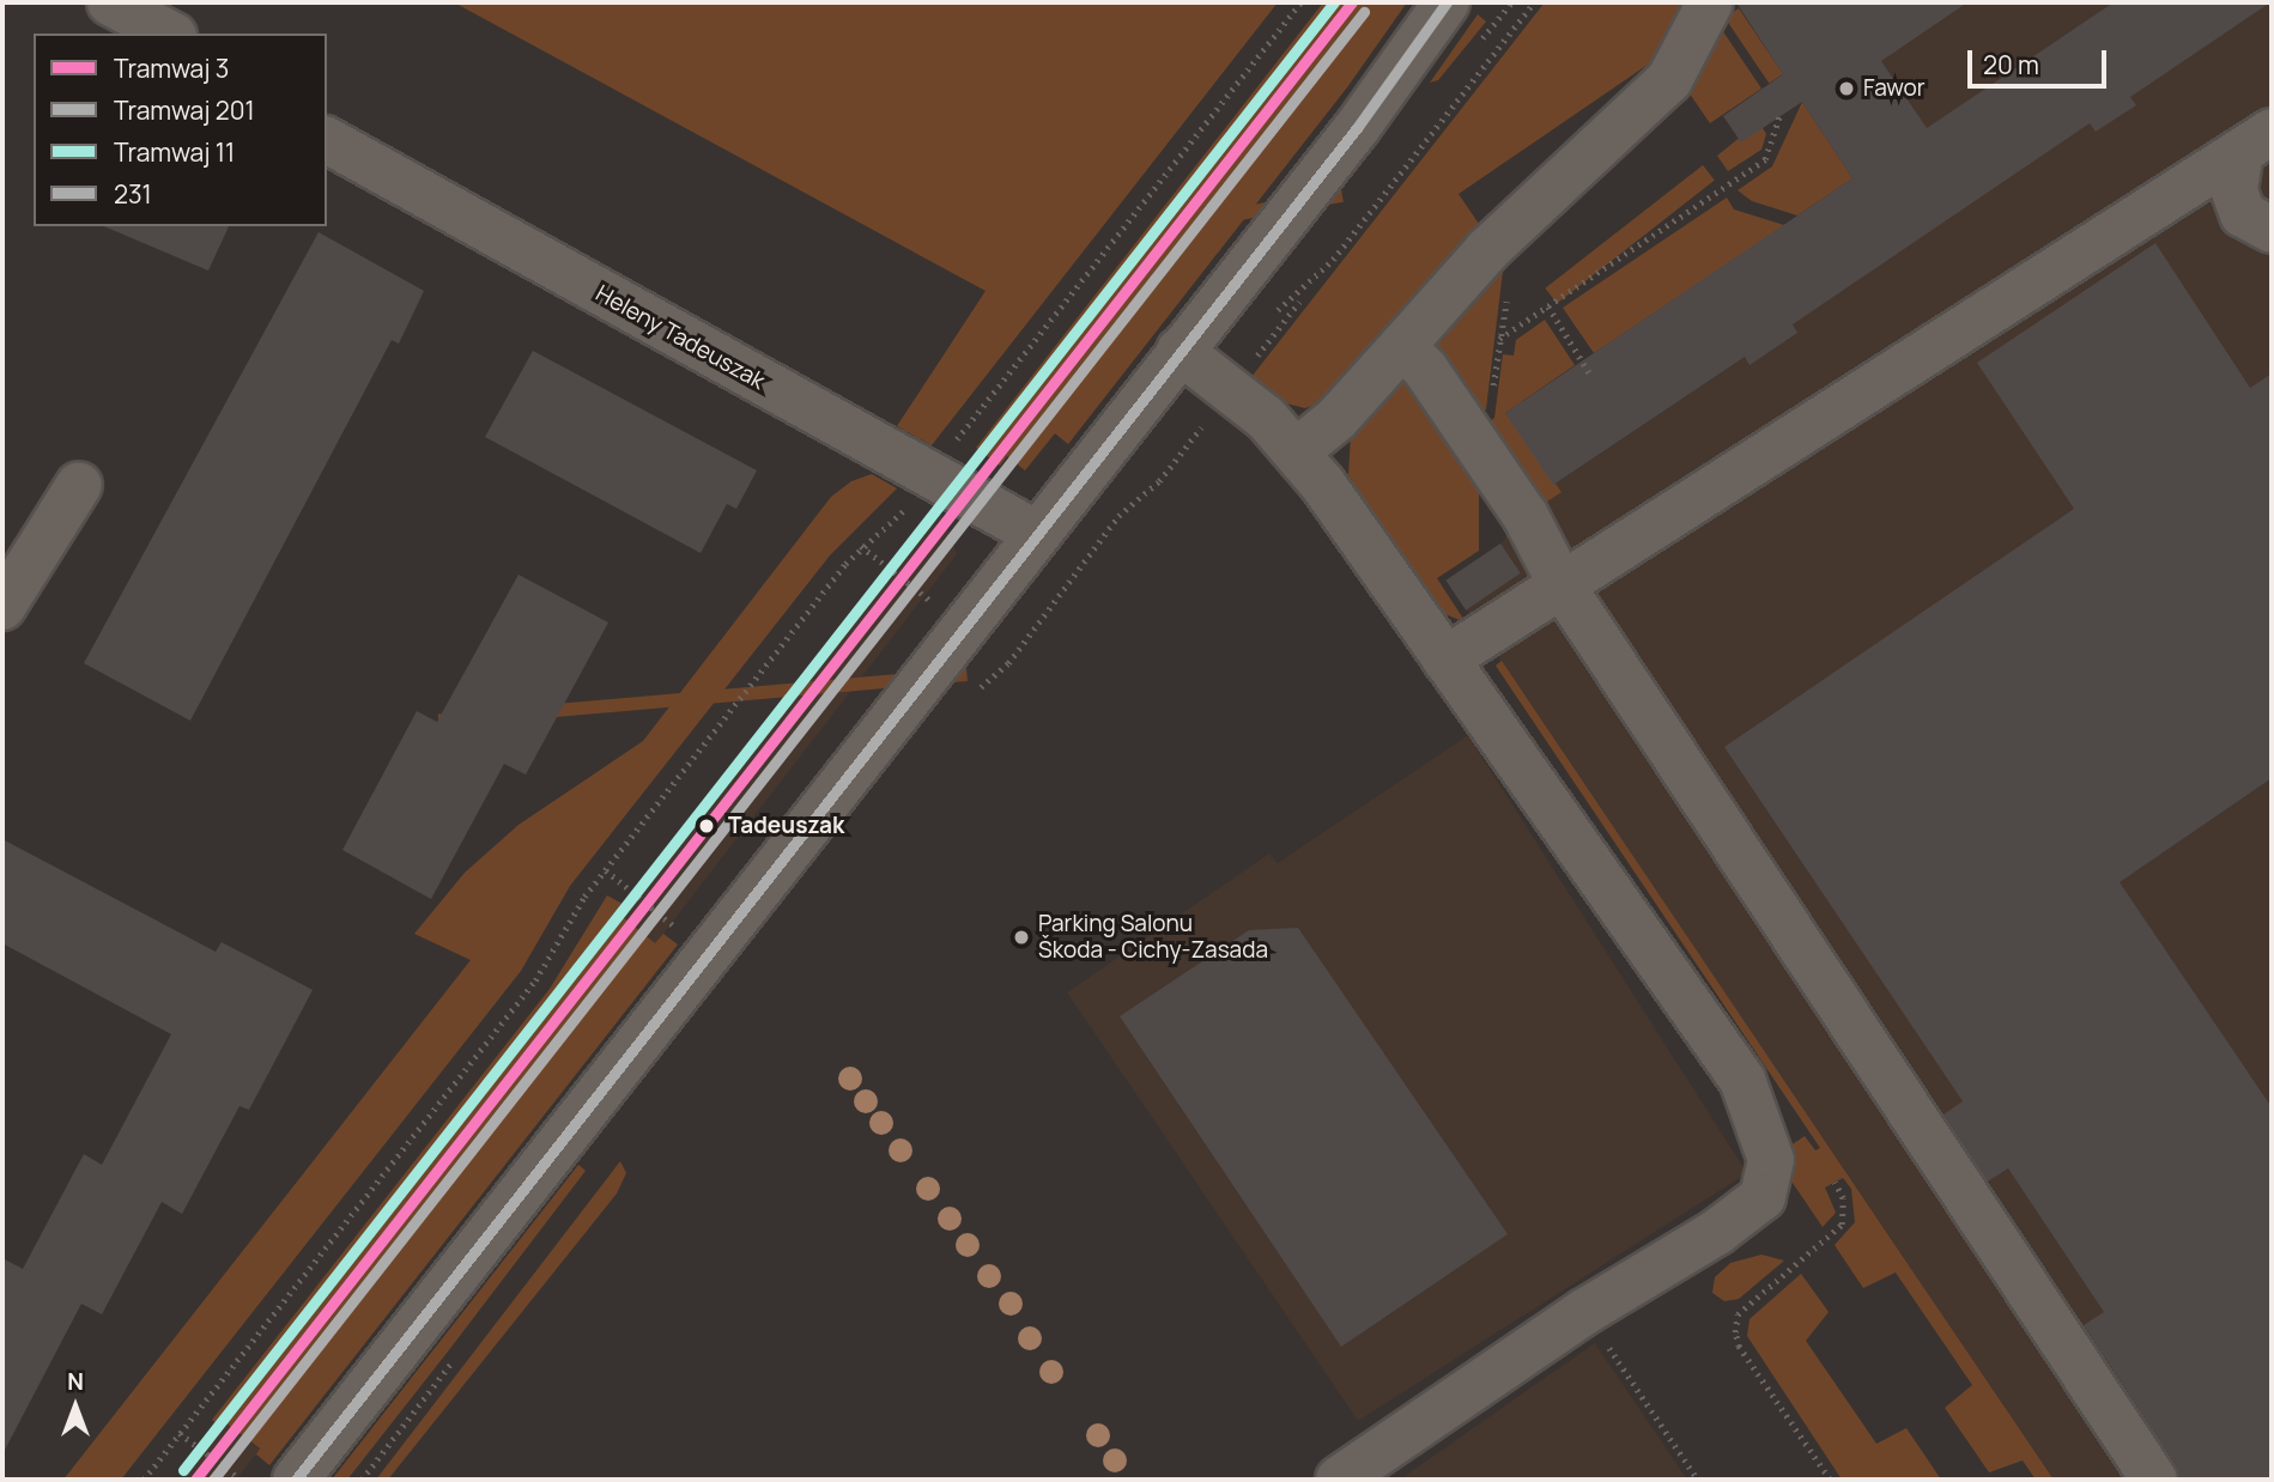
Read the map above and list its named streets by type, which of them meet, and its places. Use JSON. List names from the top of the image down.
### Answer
{
  "streets": {
    "street": ["Heleny Tadeuszak"]
  },
  "places": ["Fawor", "Tadeuszak", "Parking Salonu Škoda - Cichy-Zasada"],
  "lines": [
    "tram line 3",
    "tram line 11",
    "transit line 231",
    "tram line 201"
  ],
  "legend": [
    "Tramwaj 3",
    "Tramwaj 201",
    "Tramwaj 11",
    "231"
  ],
  "scale_bar": "20 m",
  "north": "top"
}
